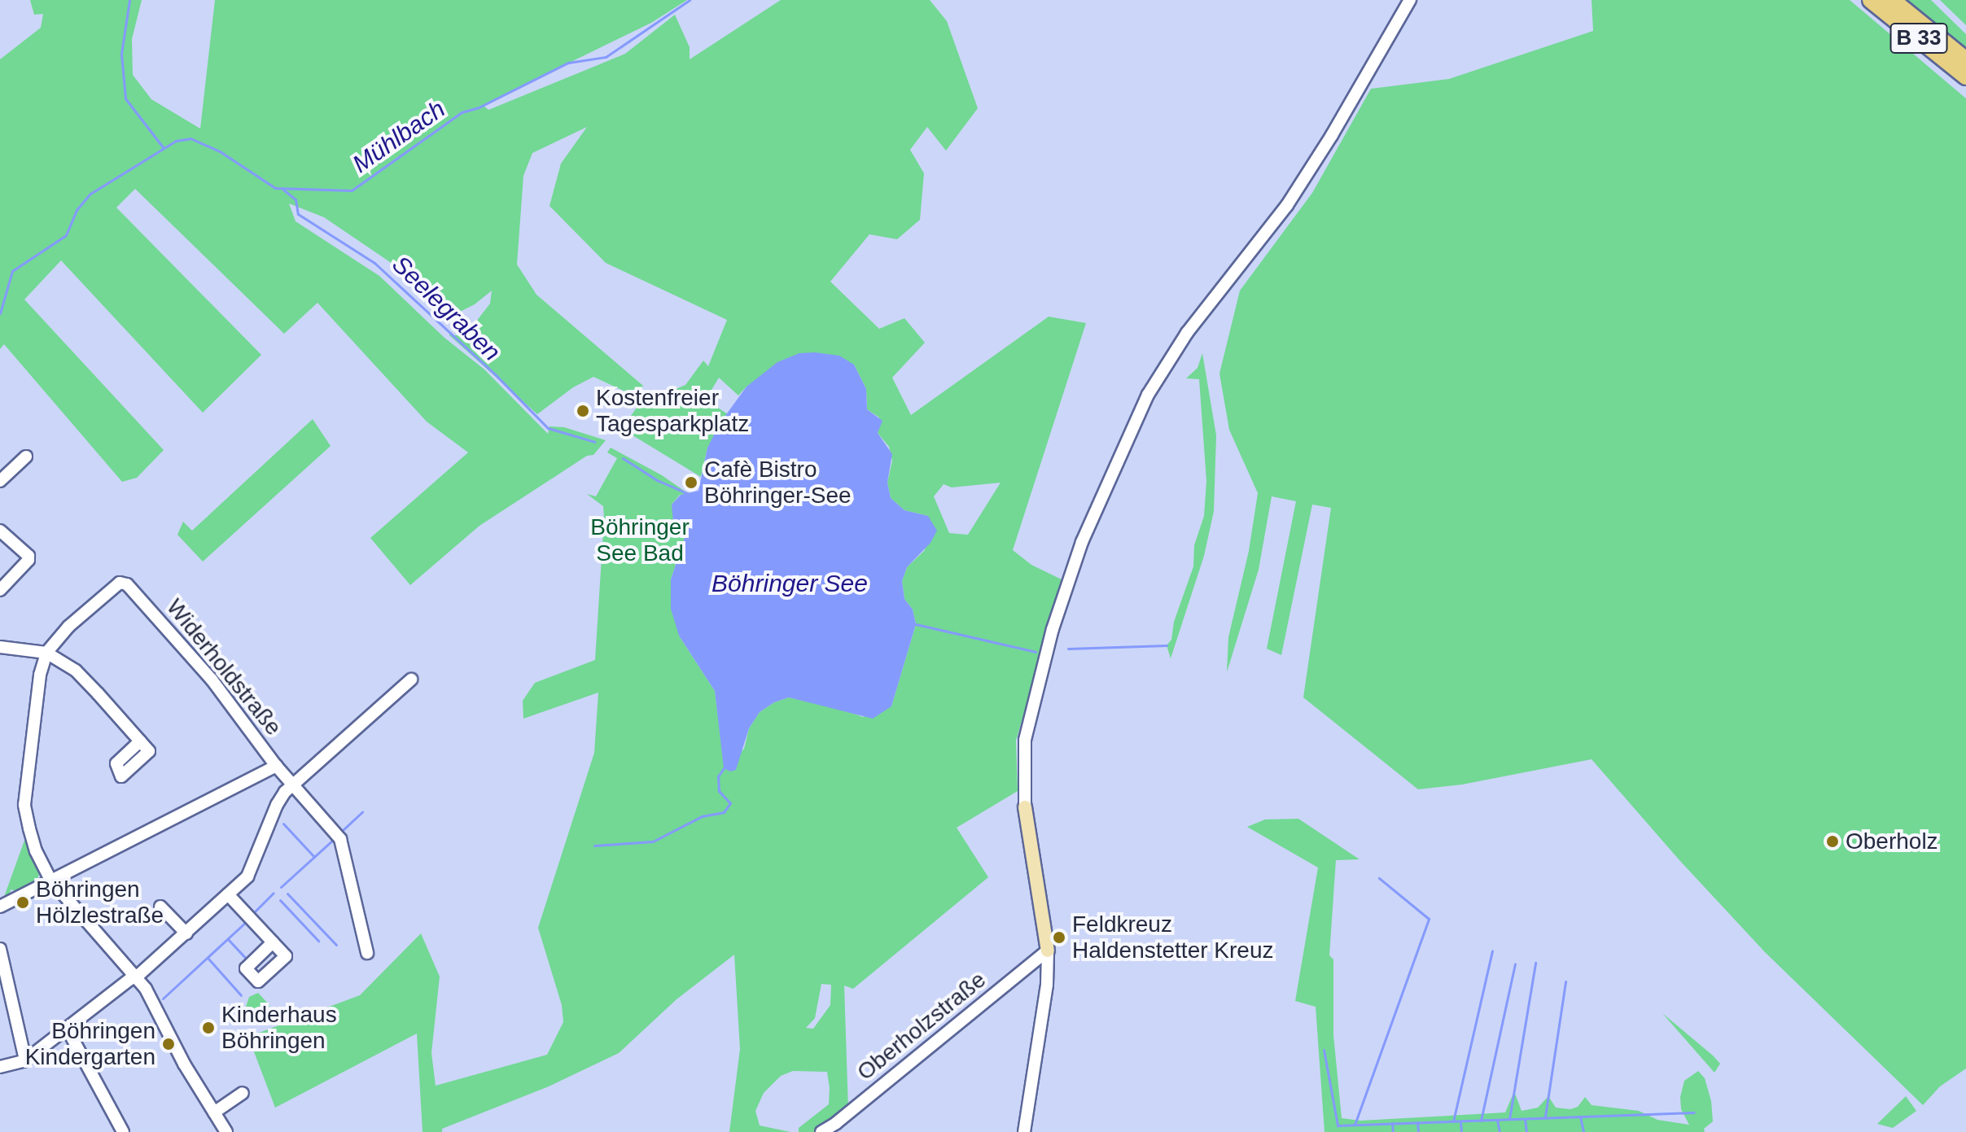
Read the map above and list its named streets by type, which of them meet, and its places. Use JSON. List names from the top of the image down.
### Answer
{
  "streets": {
    "highway": ["B 33"],
    "street": ["Widerholdstraße", "Oberholzstraße"]
  },
  "water": ["Mühlbach", "Seelegraben", "Böhringer See"],
  "parks": ["Böhringer See Bad"],
  "places": [
    "Kostenfreier Tagesparkplatz",
    "Cafè Bistro Böhringer-See",
    "Oberholz",
    "Böhringen Hölzlestraße",
    "Feldkreuz Haldenstetter Kreuz",
    "Kinderhaus Böhringen",
    "Böhringen Kindergarten"
  ]
}
